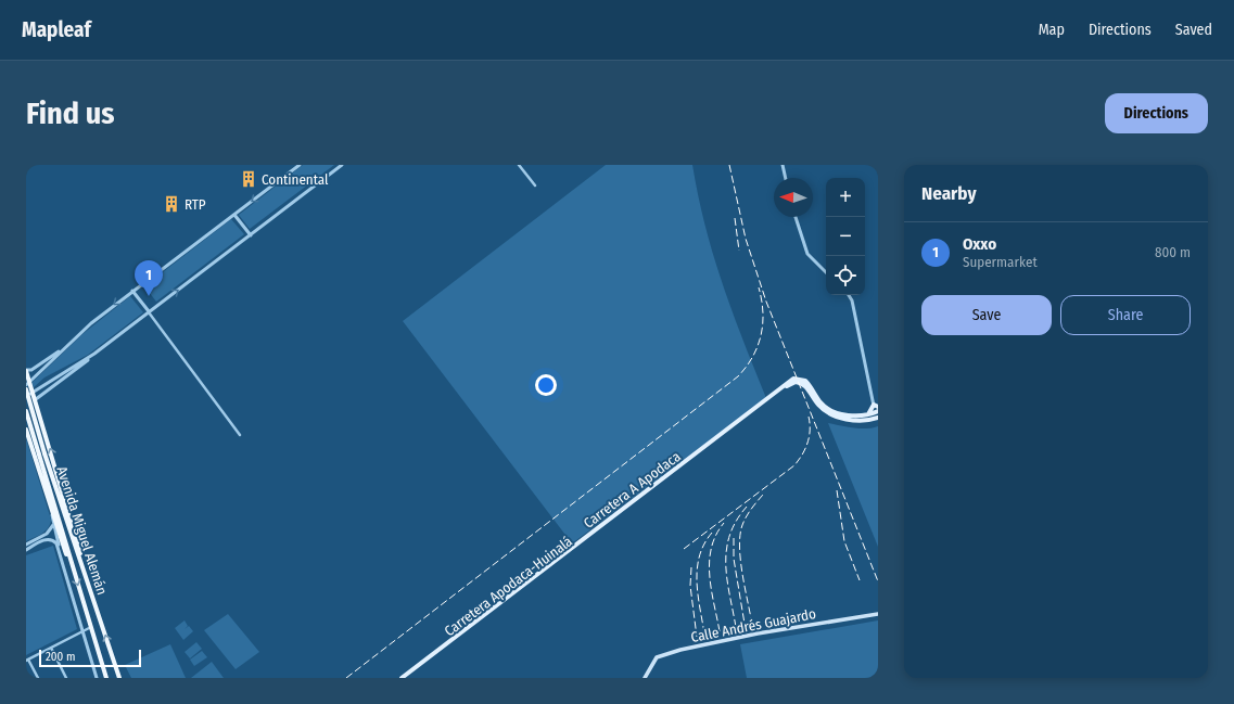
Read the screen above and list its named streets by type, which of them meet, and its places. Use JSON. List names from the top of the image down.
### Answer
{
  "streets": {
    "highway": ["Avenida Miguel Alemán"],
    "main road": ["Carretera A Apodaca", "Carretera Apodaca-Huinalá", "Calle Andrés Guajardo"]
  },
  "places": {
    "building": ["Continental", "RTP"]
  },
  "scale_bar": "200 m",
  "north": "left",
  "page": {
    "header": "Mapleaf",
    "nav": ["Map", "Directions", "Saved"],
    "buttons": [
      "Directions",
      ["Save", "Share"]
    ],
    "title": "Find us",
    "heading": "Nearby",
    "map_buttons": ["+", "−"],
    "list": [
      {
        "mark": "1",
        "name": "Oxxo",
        "note": "Supermarket",
        "value": "800 m"
      }
    ],
    "pins": "1",
    "scale": "200 m"
  }
}
